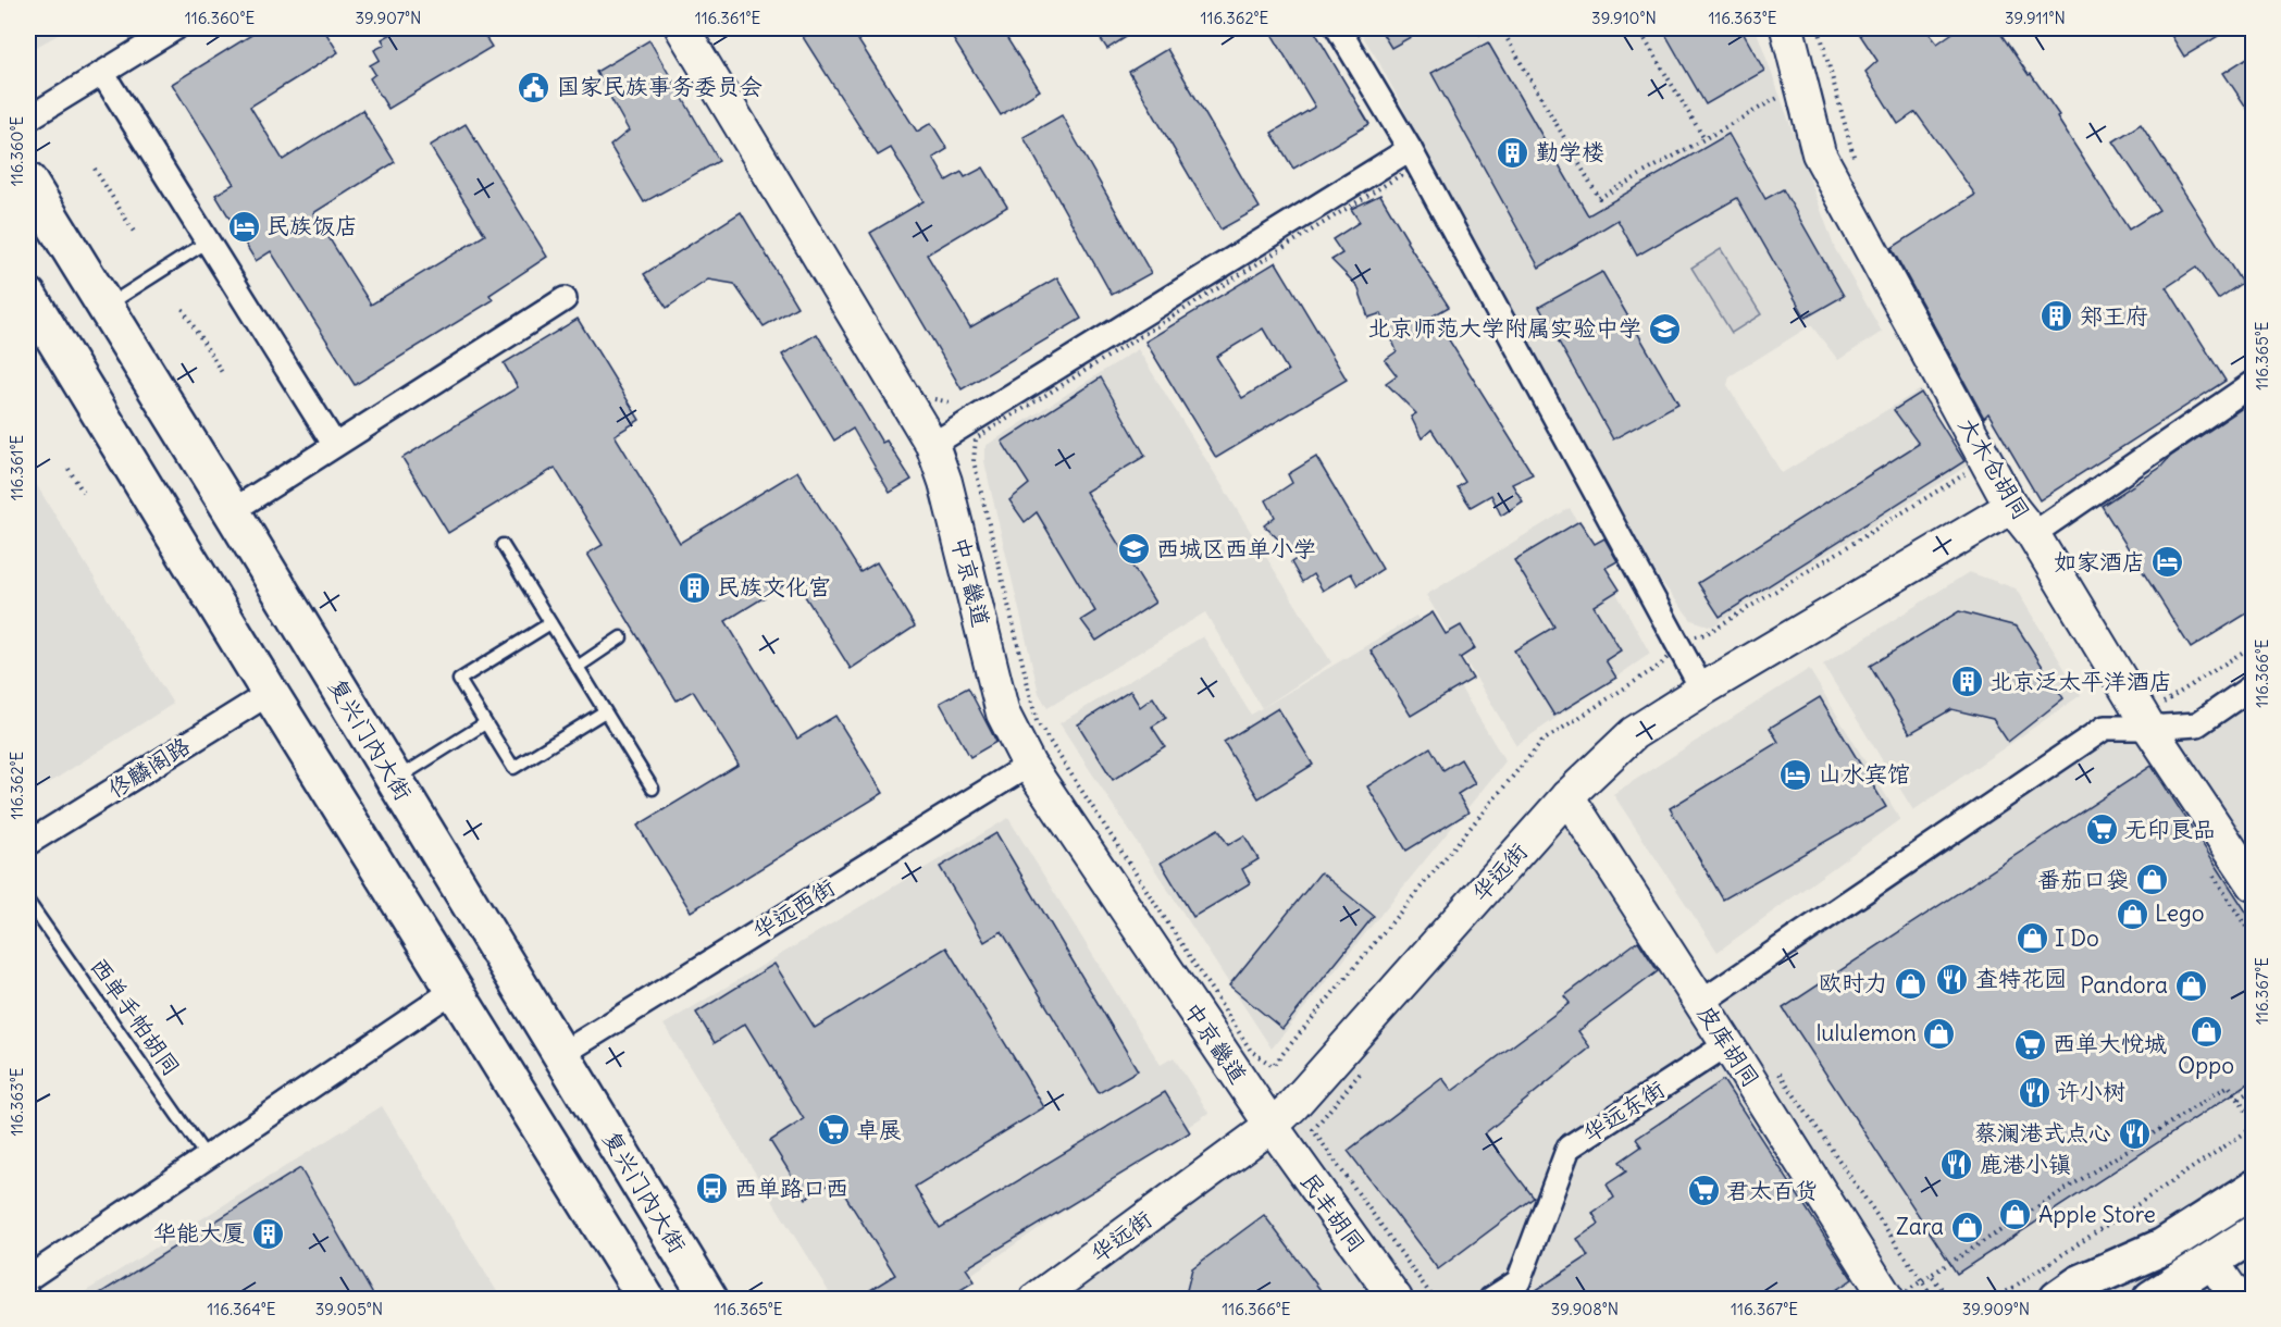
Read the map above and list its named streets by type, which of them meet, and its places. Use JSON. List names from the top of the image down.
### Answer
{
  "streets": {
    "main road": ["复兴门内大街"],
    "street": [
      "大木仓胡同",
      "中京畿道",
      "佟麟阁路",
      "华远街",
      "华远西街",
      "皮库胡同",
      "华远东街",
      "民丰胡同"
    ],
    "lane": ["西单手帕胡同"]
  },
  "crossings": [
    ["大木仓胡同", "华远街"],
    ["中京畿道", "华远街"],
    ["中京畿道", "华远西街"],
    ["中京畿道", "民丰胡同"],
    ["复兴门内大街", "华远西街"],
    ["华远街", "皮库胡同"],
    ["华远街", "民丰胡同"],
    ["皮库胡同", "华远东街"]
  ],
  "places": {
    "public building": ["国家民族事务委员会"],
    "building": [
      "勤学楼",
      "郑王府",
      "民族文化宫",
      "北京泛太平洋酒店",
      "华能大厦"
    ],
    "hotel": ["民族饭店", "如家酒店", "山水宾馆"],
    "school or university": ["北京师范大学附属实验中学", "西城区西单小学"],
    "supermarket": [
      "无印良品",
      "西单大悦城",
      "卓展",
      "君太百货"
    ],
    "shop": [
      "番茄口袋",
      "Lego",
      "I Do",
      "欧时力",
      "Pandora",
      "Oppo",
      "lululemon",
      "Apple Store",
      "Zara"
    ],
    "restaurant": [
      "查特花园",
      "许小树",
      "蔡澜港式点心",
      "鹿港小镇"
    ],
    "bus stop": ["西单路口西"]
  },
  "coordinates": [
    "116.360°E",
    "39.907°N",
    "116.361°E",
    "116.362°E",
    "39.910°N",
    "116.363°E",
    "39.911°N",
    "116.365°E",
    "116.366°E",
    "116.367°E",
    "116.364°E",
    "39.905°N",
    "39.908°N",
    "39.909°N"
  ]
}
